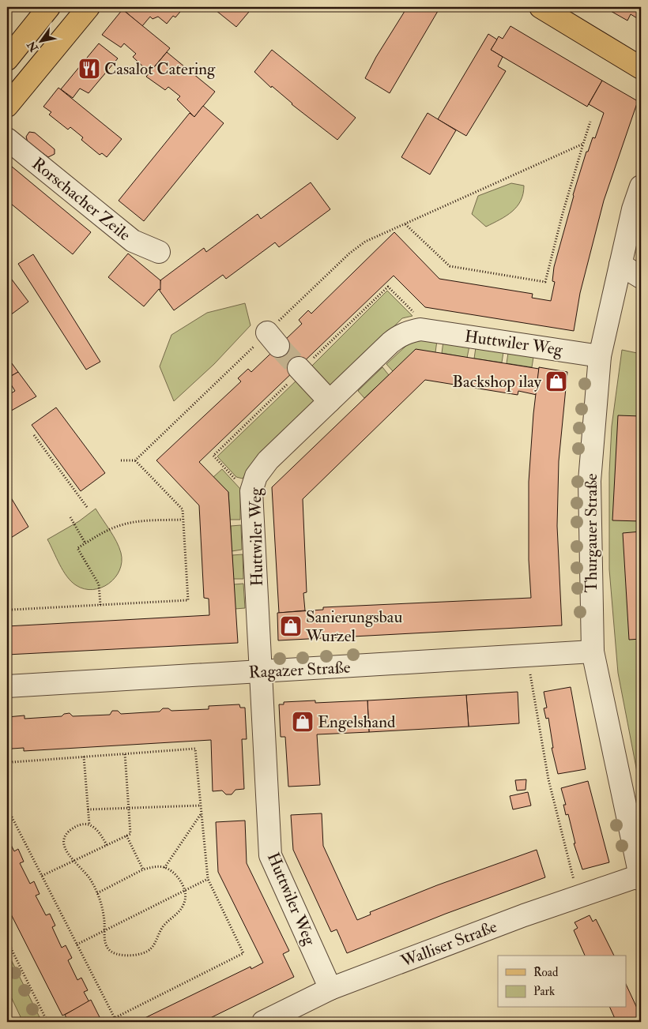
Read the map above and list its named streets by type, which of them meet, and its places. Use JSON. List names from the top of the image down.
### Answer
{
  "streets": {
    "street": [
      "Rorschacher Zeile",
      "Huttwiler Weg",
      "Thurgauer Straße",
      "Ragazer Straße",
      "Walliser Straße"
    ]
  },
  "crossings": [
    ["Huttwiler Weg", "Thurgauer Straße"],
    ["Huttwiler Weg", "Ragazer Straße"],
    ["Huttwiler Weg", "Walliser Straße"],
    ["Thurgauer Straße", "Ragazer Straße"],
    ["Thurgauer Straße", "Walliser Straße"]
  ],
  "places": {
    "restaurant": ["Casalot Catering"],
    "shop": ["Backshop ilay", "Sanierungsbau Wurzel", "Engelshand"]
  },
  "legend": ["Road", "Park"],
  "north": "bottom left"
}
